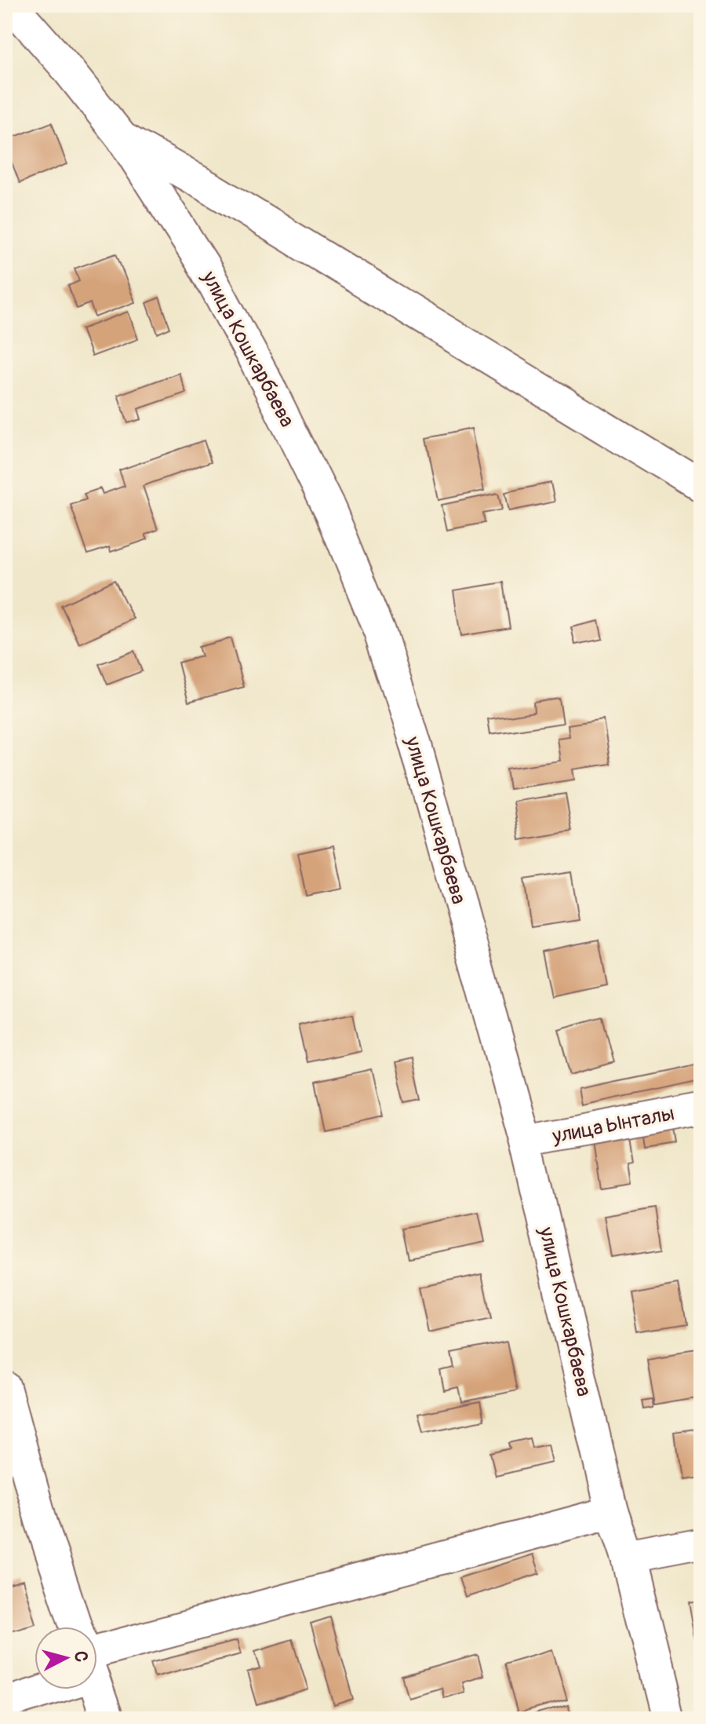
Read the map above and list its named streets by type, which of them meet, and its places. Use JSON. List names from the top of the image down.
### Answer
{
  "streets": {
    "street": ["улица Кошкарбаева", "улица Ынталы"]
  },
  "crossings": [
    ["улица Кошкарбаева", "улица Ынталы"]
  ],
  "north": "right"
}
